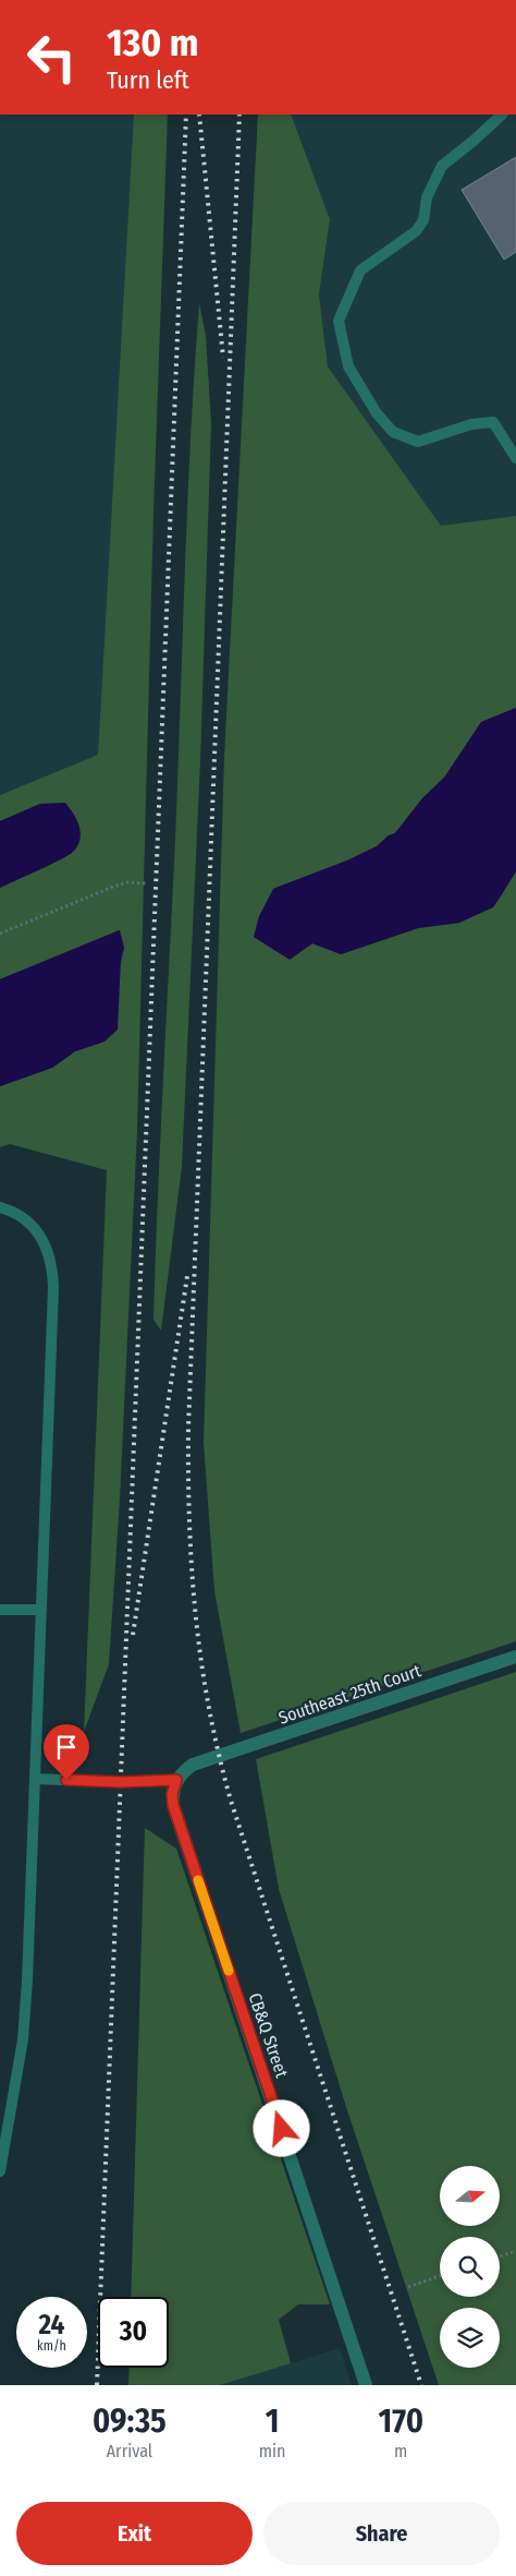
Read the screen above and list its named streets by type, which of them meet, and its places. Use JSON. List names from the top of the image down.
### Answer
{
  "streets": {
    "street": ["Southeast 25th Court", "CB&Q Street"]
  },
  "crossings": [
    ["Southeast 25th Court", "CB&Q Street"]
  ],
  "north": "right",
  "page": {
    "turn": ["130 m", "Turn left"],
    "speed": "24 km/h",
    "limit": "30",
    "eta": [
      "09:35",
      "Arrival",
      "1",
      "min",
      "170",
      "m"
    ],
    "buttons": ["Exit", "Share"]
  }
}
